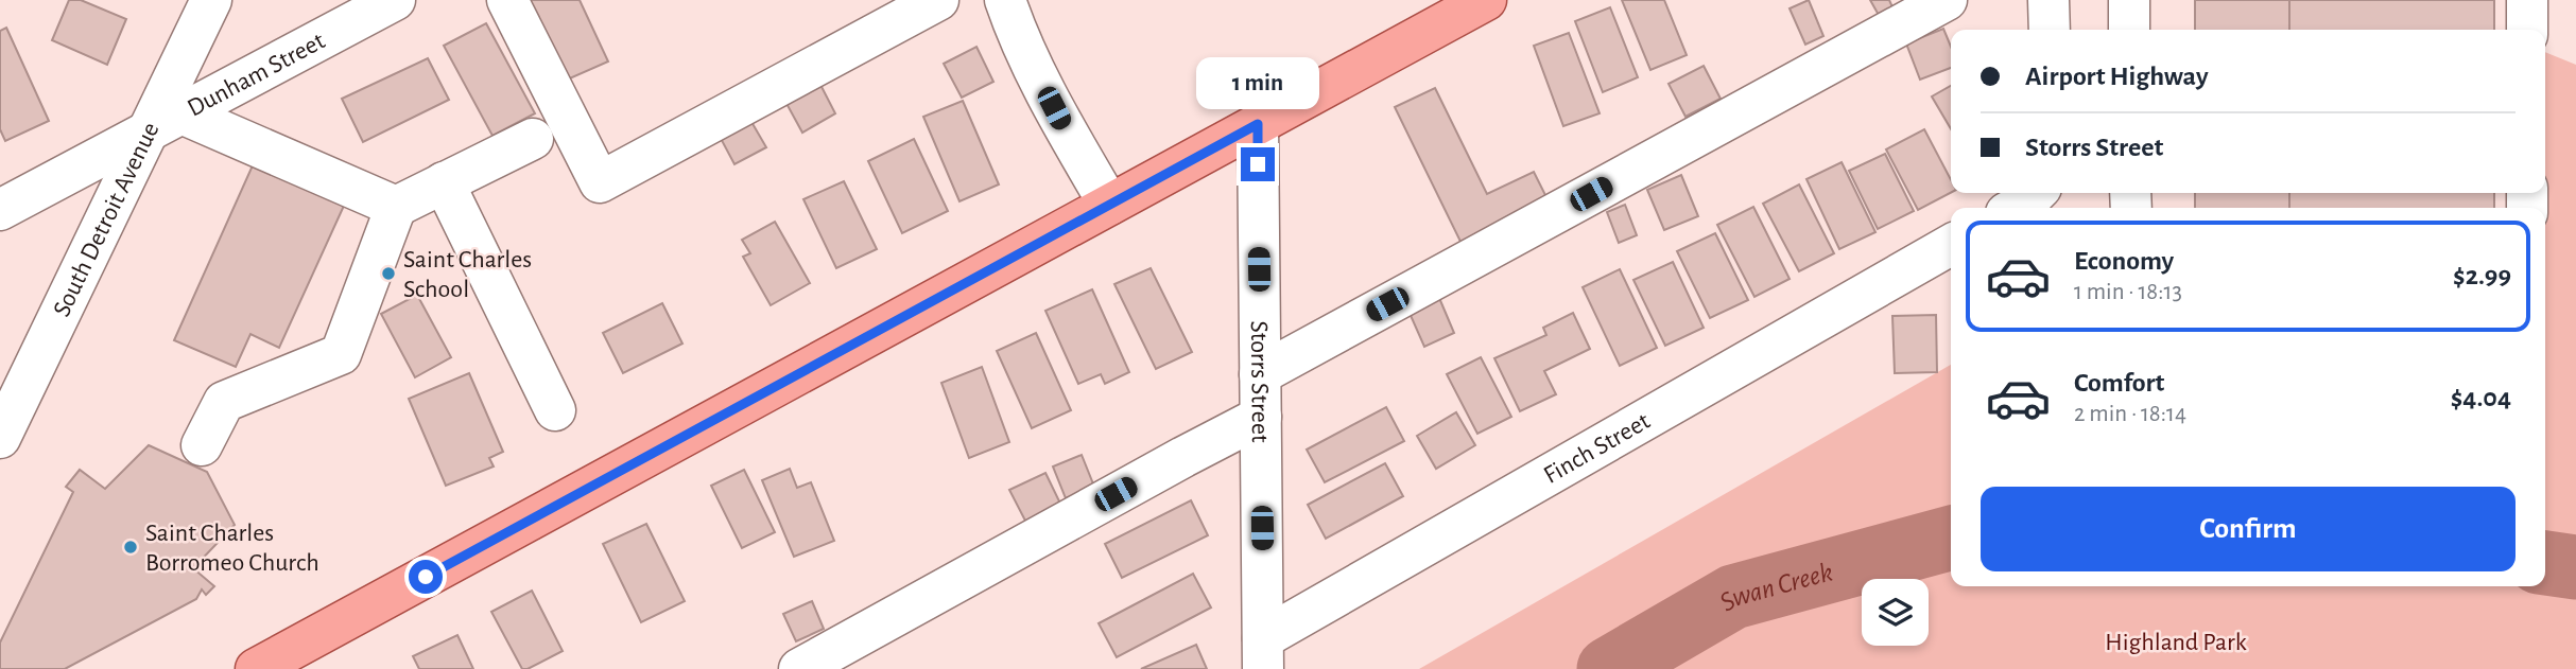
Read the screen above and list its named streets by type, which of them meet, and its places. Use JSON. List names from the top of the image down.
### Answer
{
  "streets": {
    "street": [
      "Dunham Street",
      "South Detroit Avenue",
      "Storrs Street",
      "Finch Street"
    ]
  },
  "crossings": [
    ["Dunham Street", "South Detroit Avenue"],
    ["Storrs Street", "Finch Street"]
  ],
  "water": ["Swan Creek"],
  "parks": ["Highland Park"],
  "places": ["Saint Charles School", "Saint Charles Borromeo Church"],
  "page": {
    "banner": ["Airport Highway", "Storrs Street"],
    "bubble": "1 min",
    "list": [
      {
        "name": "Economy",
        "note": "1 min · 18:13",
        "value": "$2.99"
      },
      {
        "name": "Comfort",
        "note": "2 min · 18:14",
        "value": "$4.04"
      }
    ],
    "buttons": "Confirm"
  }
}
